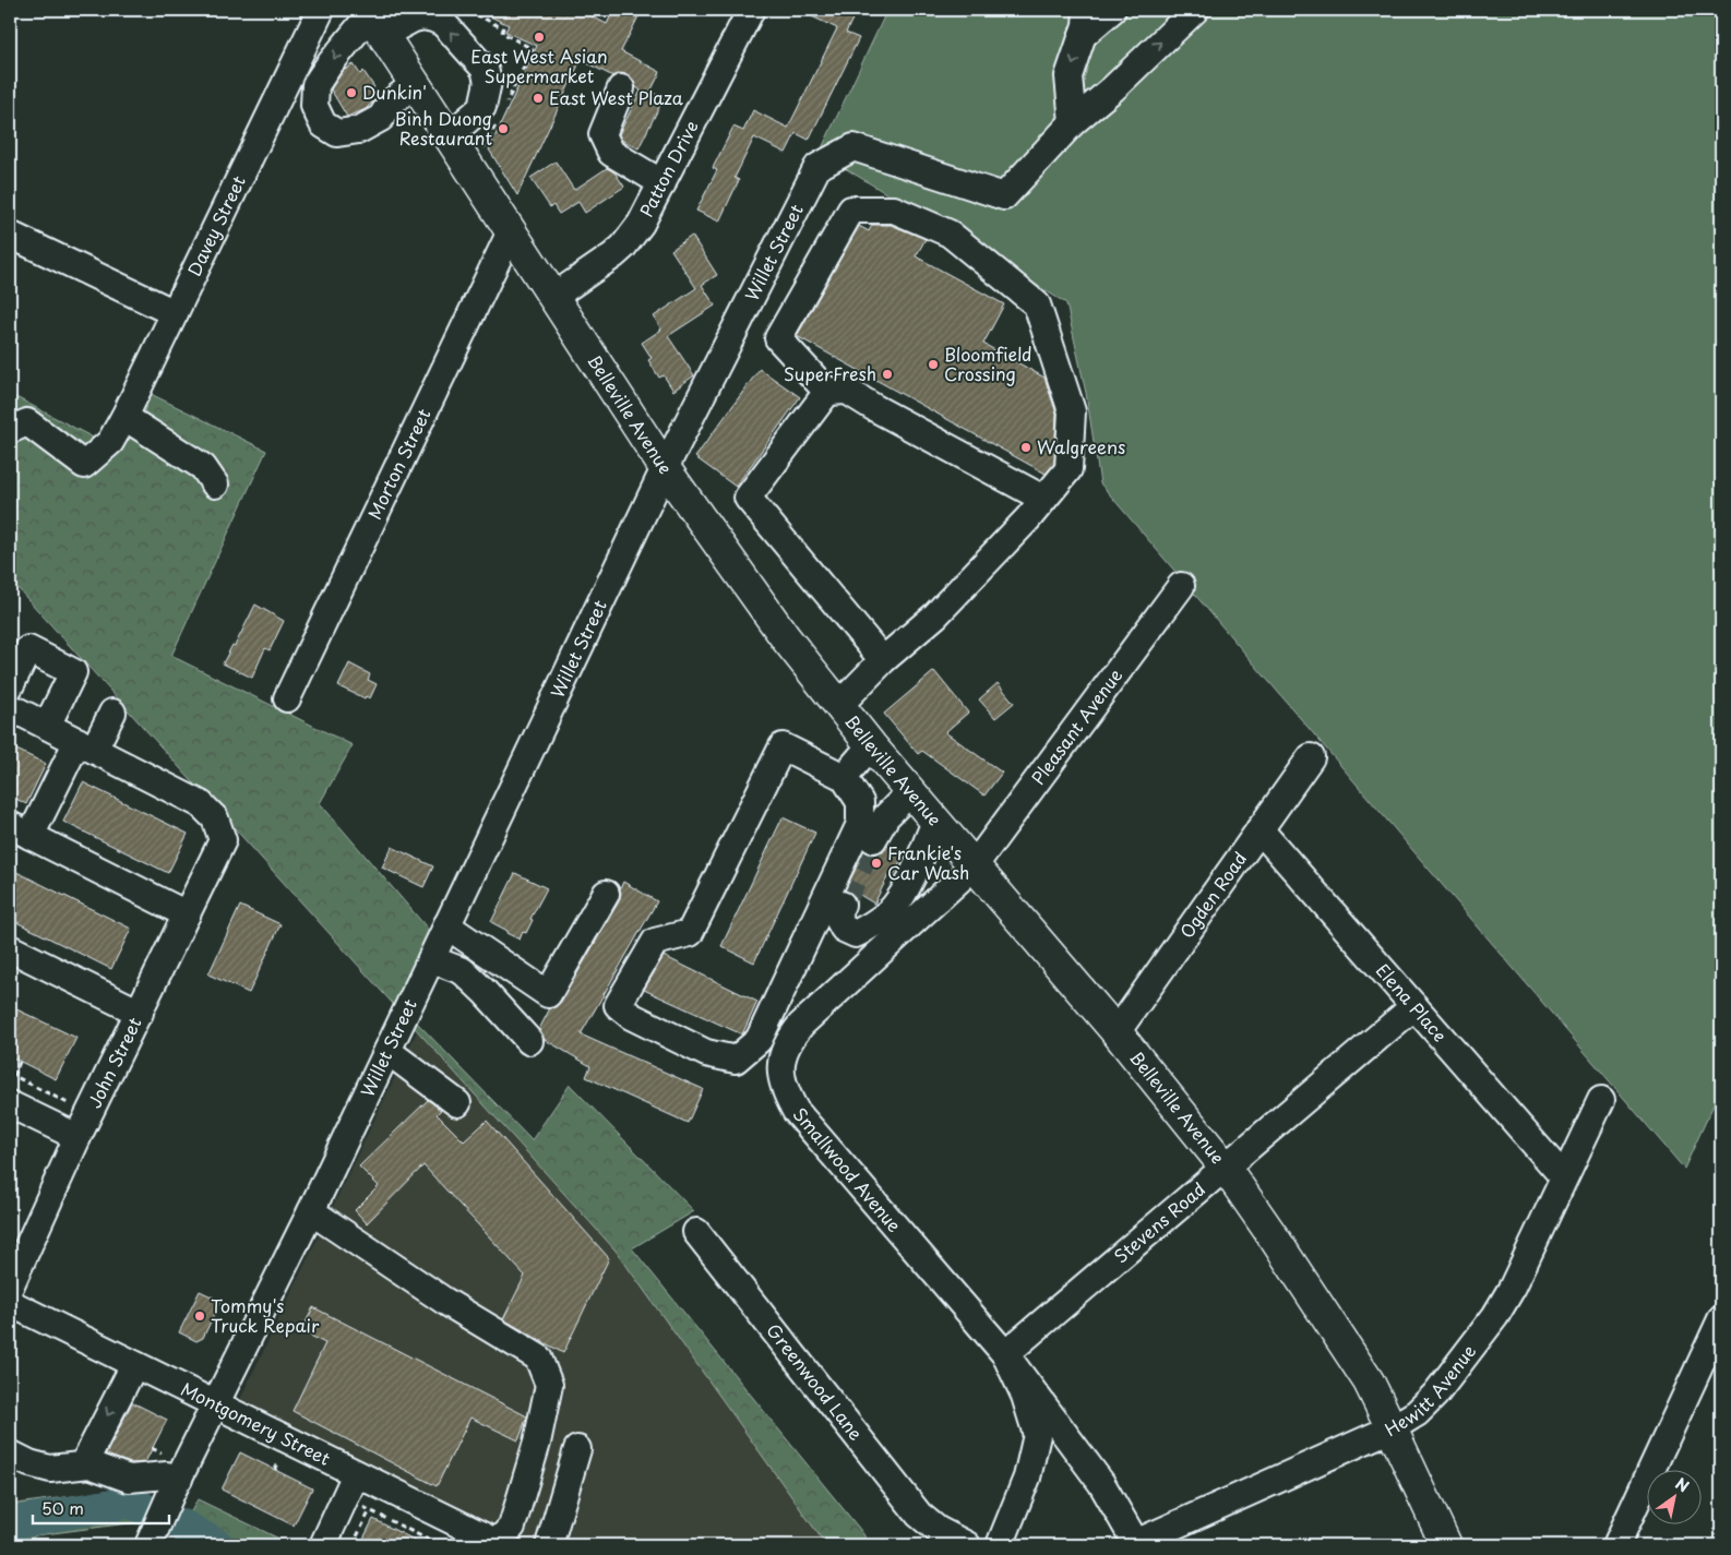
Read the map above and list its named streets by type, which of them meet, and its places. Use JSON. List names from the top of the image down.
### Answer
{
  "streets": {
    "main road": ["Belleville Avenue"],
    "street": [
      "Patton Drive",
      "Davey Street",
      "Willet Street",
      "Morton Street",
      "Pleasant Avenue",
      "Ogden Road",
      "Elena Place",
      "John Street",
      "Smallwood Avenue",
      "Stevens Road",
      "Greenwood Lane",
      "Hewitt Avenue",
      "Montgomery Street"
    ]
  },
  "crossings": [
    ["Patton Drive", "Belleville Avenue"],
    ["Willet Street", "Belleville Avenue"],
    ["Willet Street", "Montgomery Street"],
    ["Belleville Avenue", "Morton Street"],
    ["Belleville Avenue", "Pleasant Avenue"],
    ["Belleville Avenue", "Ogden Road"],
    ["Belleville Avenue", "Smallwood Avenue"],
    ["Belleville Avenue", "Stevens Road"],
    ["Belleville Avenue", "Hewitt Avenue"],
    ["Pleasant Avenue", "Smallwood Avenue"],
    ["Ogden Road", "Elena Place"],
    ["Elena Place", "Stevens Road"],
    ["Elena Place", "Hewitt Avenue"],
    ["Smallwood Avenue", "Stevens Road"],
    ["Smallwood Avenue", "Hewitt Avenue"]
  ],
  "places": [
    "East West Asian Supermarket",
    "Dunkin'",
    "East West Plaza",
    "Binh Duong Restaurant",
    "Bloomfield Crossing",
    "SuperFresh",
    "Walgreens",
    "Frankie's Car Wash",
    "Tommy's Truck Repair"
  ],
  "scale_bar": "50 m",
  "north": "top right"
}
